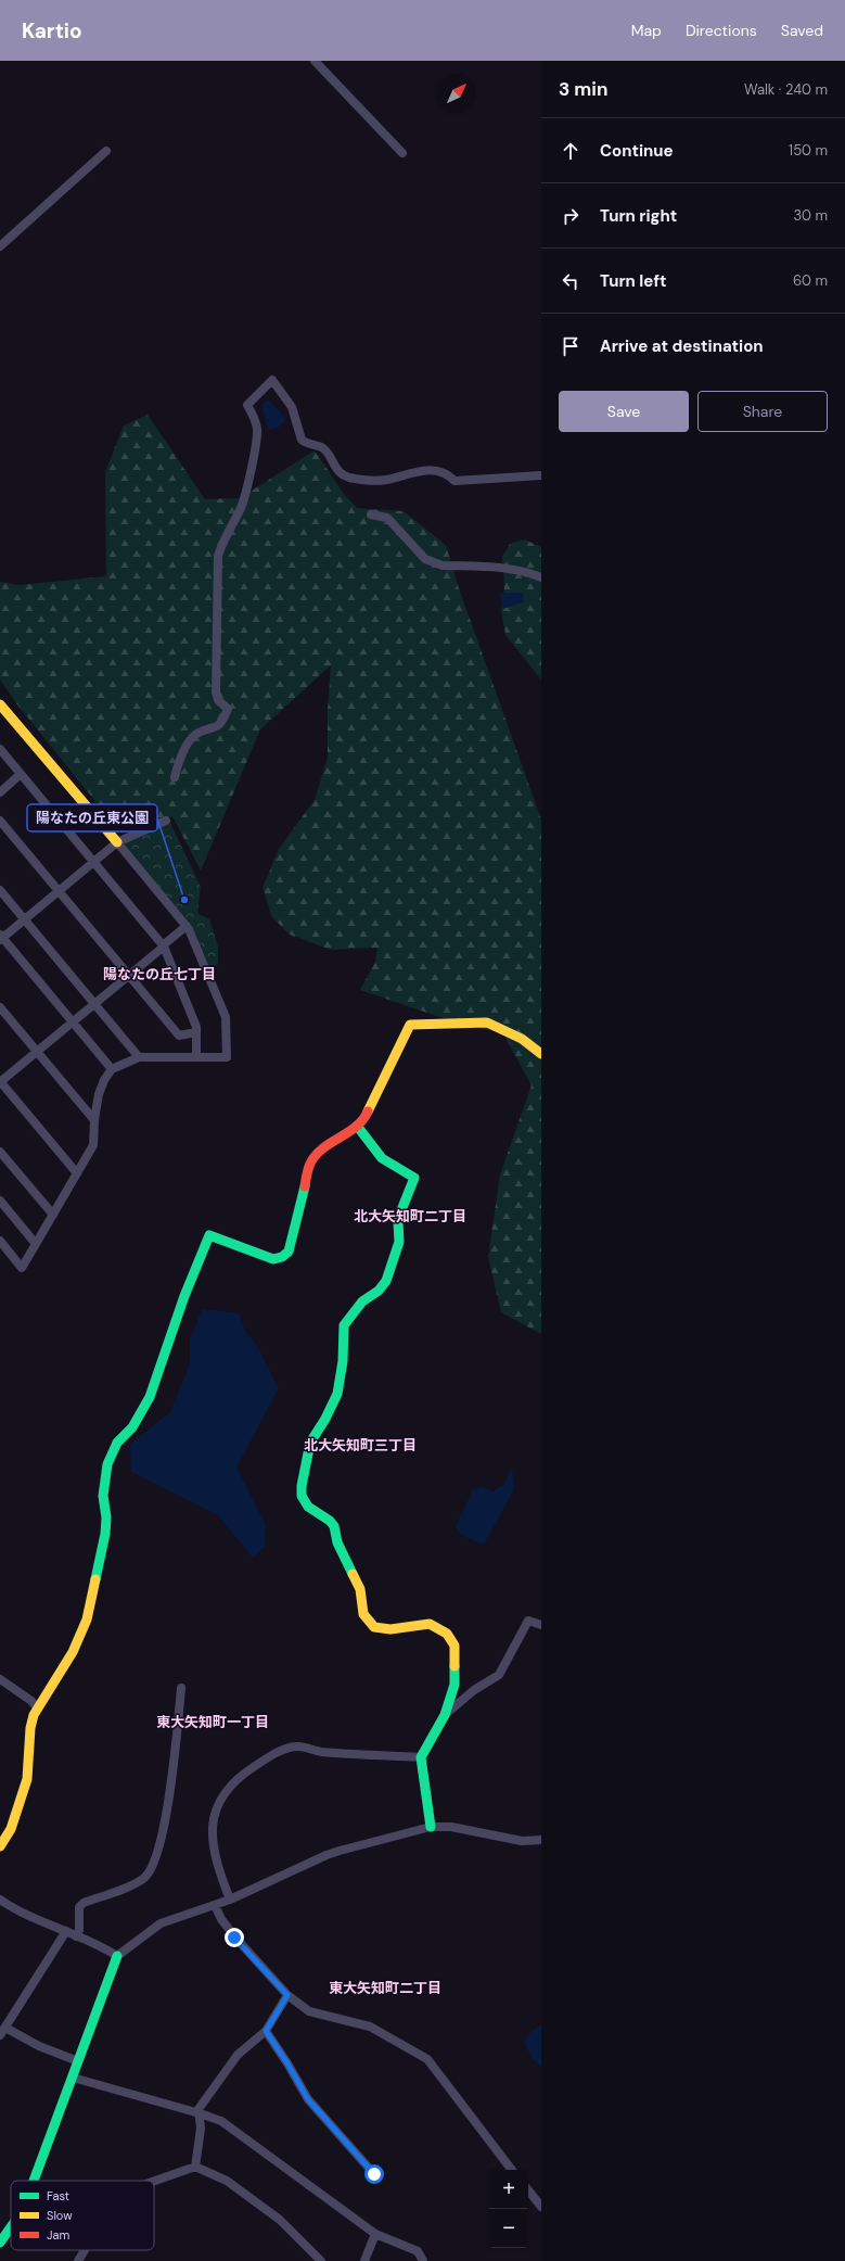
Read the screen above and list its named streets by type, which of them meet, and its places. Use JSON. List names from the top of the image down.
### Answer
{
  "districts": [
    "陽なたの丘七丁目",
    "北大矢知町二丁目",
    "北大矢知町三丁目",
    "東大矢知町一丁目",
    "東大矢知町二丁目"
  ],
  "places": ["陽なたの丘東公園"],
  "legend": ["Fast", "Slow", "Jam"],
  "north": "top right",
  "page": {
    "header": "Kartio",
    "nav": ["Map", "Directions", "Saved"],
    "heading": ["3 min", "Walk · 240 m"],
    "list": [
      ["Continue", "150 m"],
      ["Turn right", "30 m"],
      ["Turn left", "60 m"],
      "Arrive at destination"
    ],
    "buttons": ["Save", "Share"],
    "map_buttons": ["+", "−"]
  }
}
